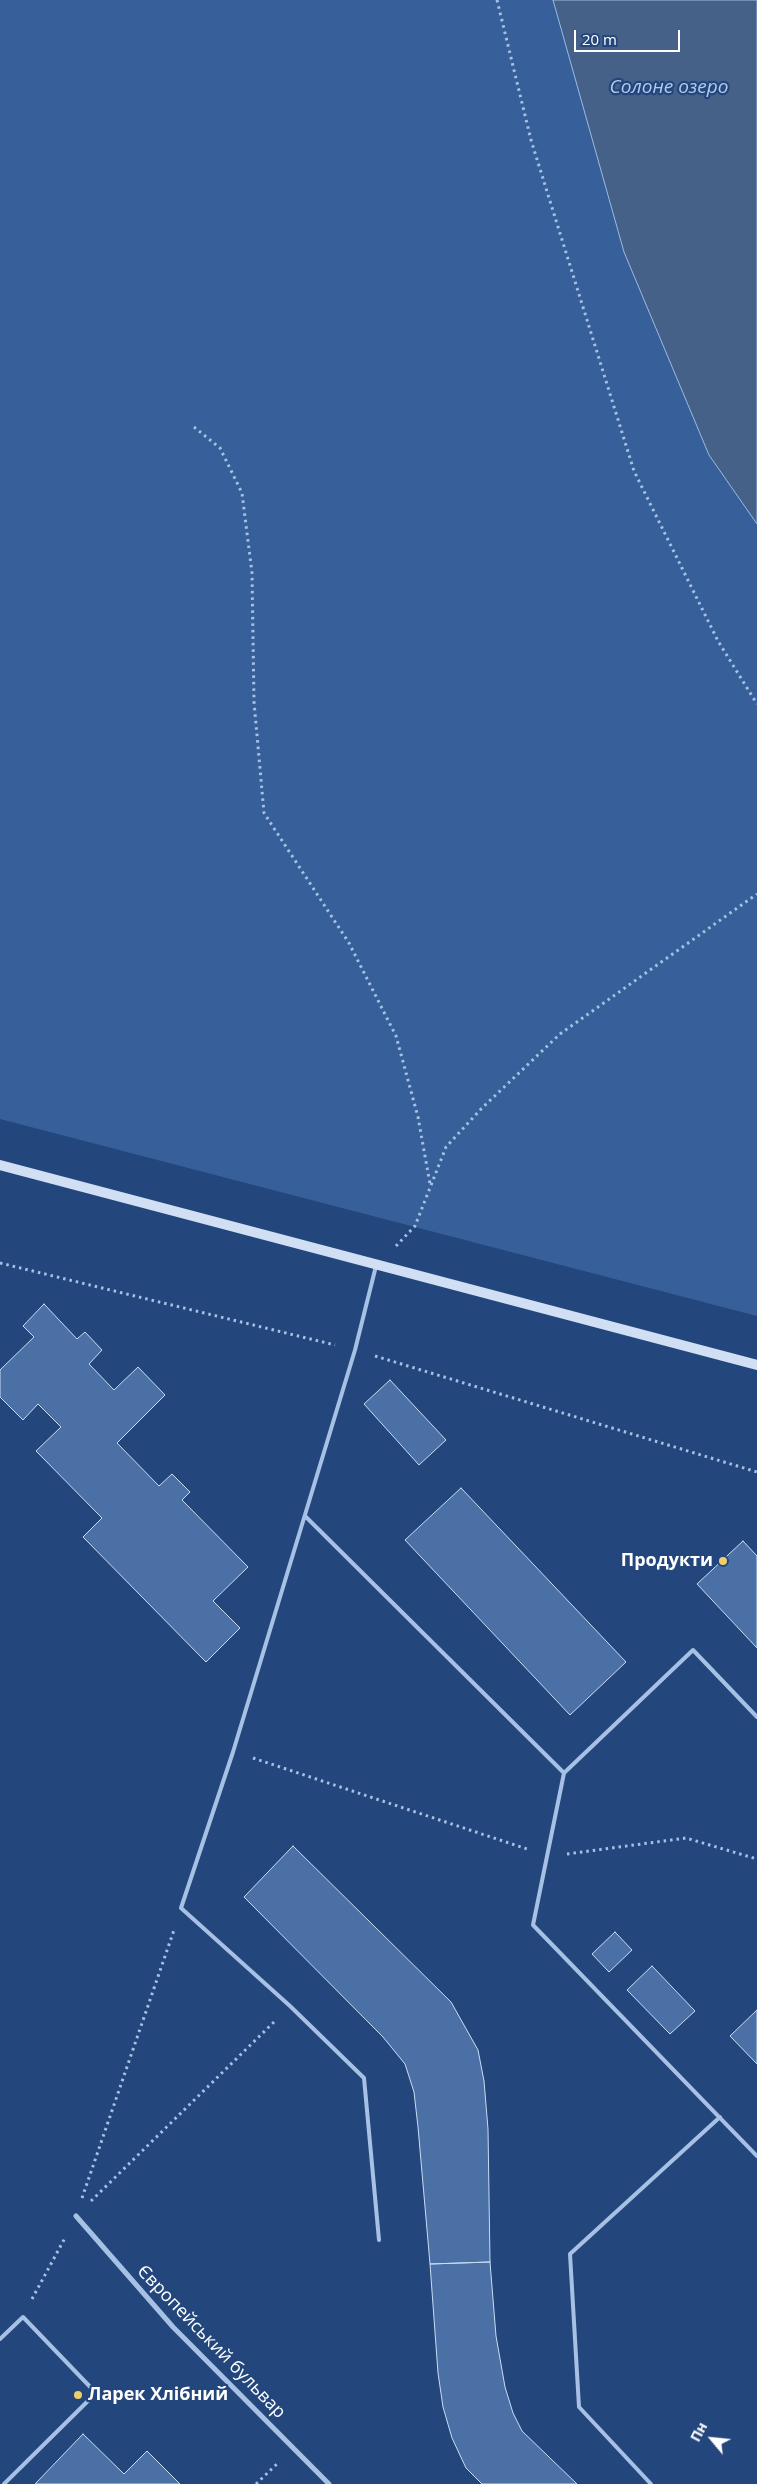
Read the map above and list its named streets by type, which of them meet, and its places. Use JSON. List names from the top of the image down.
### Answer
{
  "streets": {
    "street": ["Європейський бульвар"]
  },
  "water": ["Солоне озеро"],
  "places": ["Продукти", "Ларек Хлібний"],
  "scale_bar": "20 m",
  "north": "top left"
}
